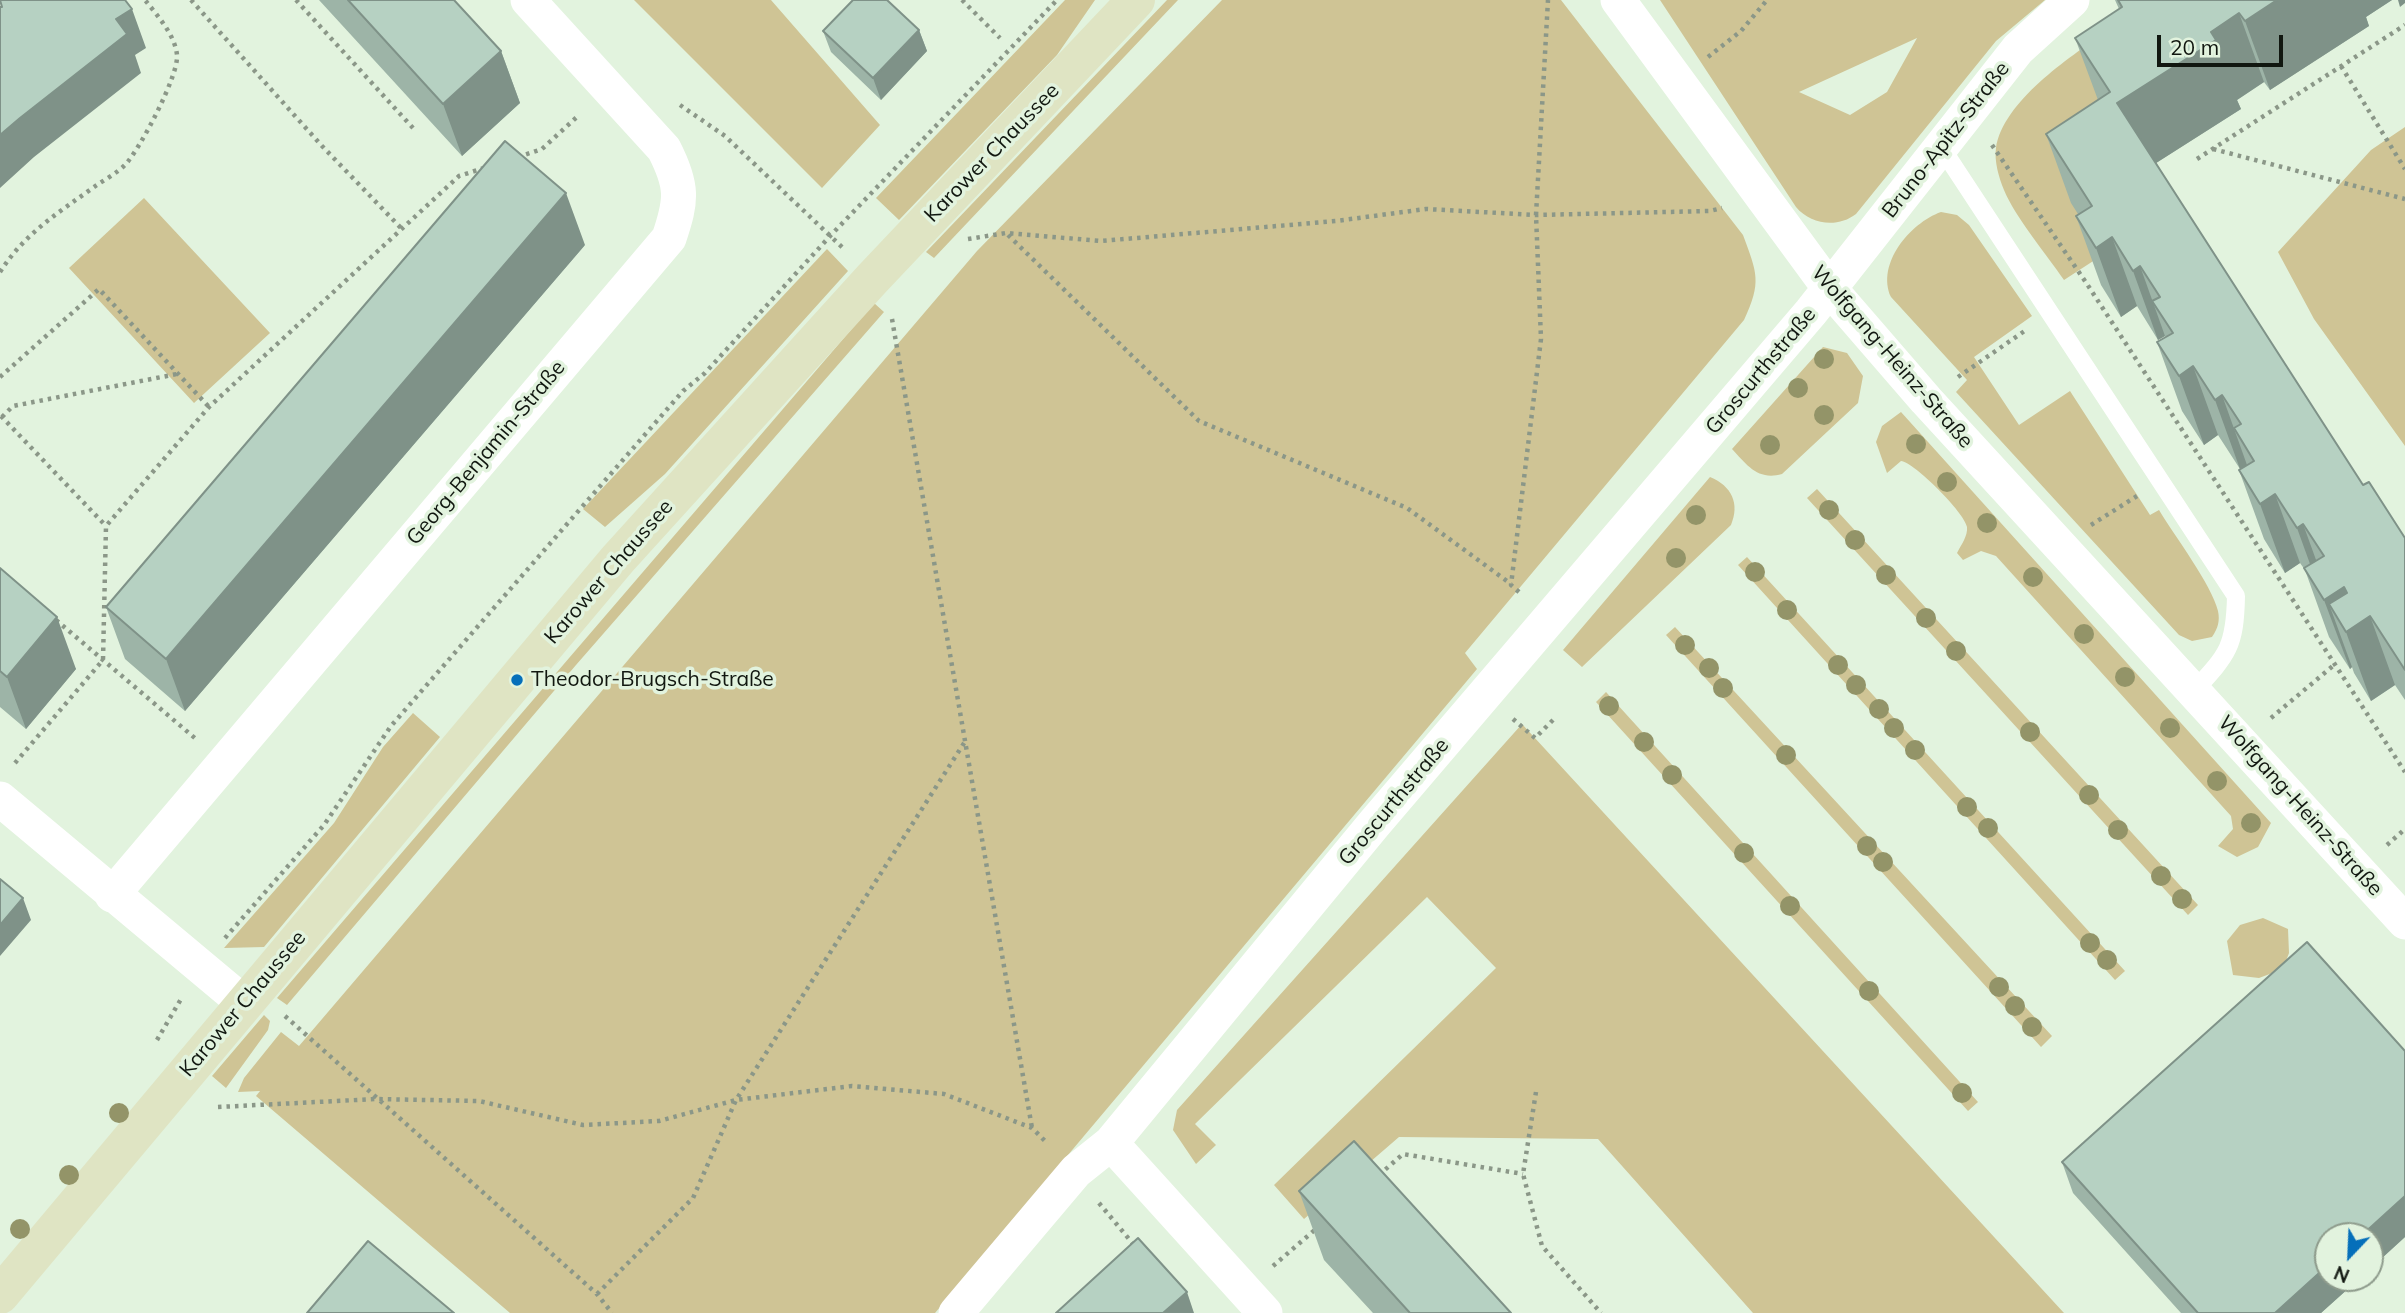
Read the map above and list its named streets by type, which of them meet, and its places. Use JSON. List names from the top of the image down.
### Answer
{
  "streets": {
    "main road": ["Karower Chaussee"],
    "street": [
      "Bruno-Apitz-Straße",
      "Wolfgang-Heinz-Straße",
      "Groscurthstraße",
      "Georg-Benjamin-Straße"
    ]
  },
  "crossings": [
    ["Bruno-Apitz-Straße", "Wolfgang-Heinz-Straße"],
    ["Bruno-Apitz-Straße", "Groscurthstraße"],
    ["Wolfgang-Heinz-Straße", "Groscurthstraße"]
  ],
  "places": ["Theodor-Brugsch-Straße"],
  "scale_bar": "20 m",
  "north": "bottom left"
}
